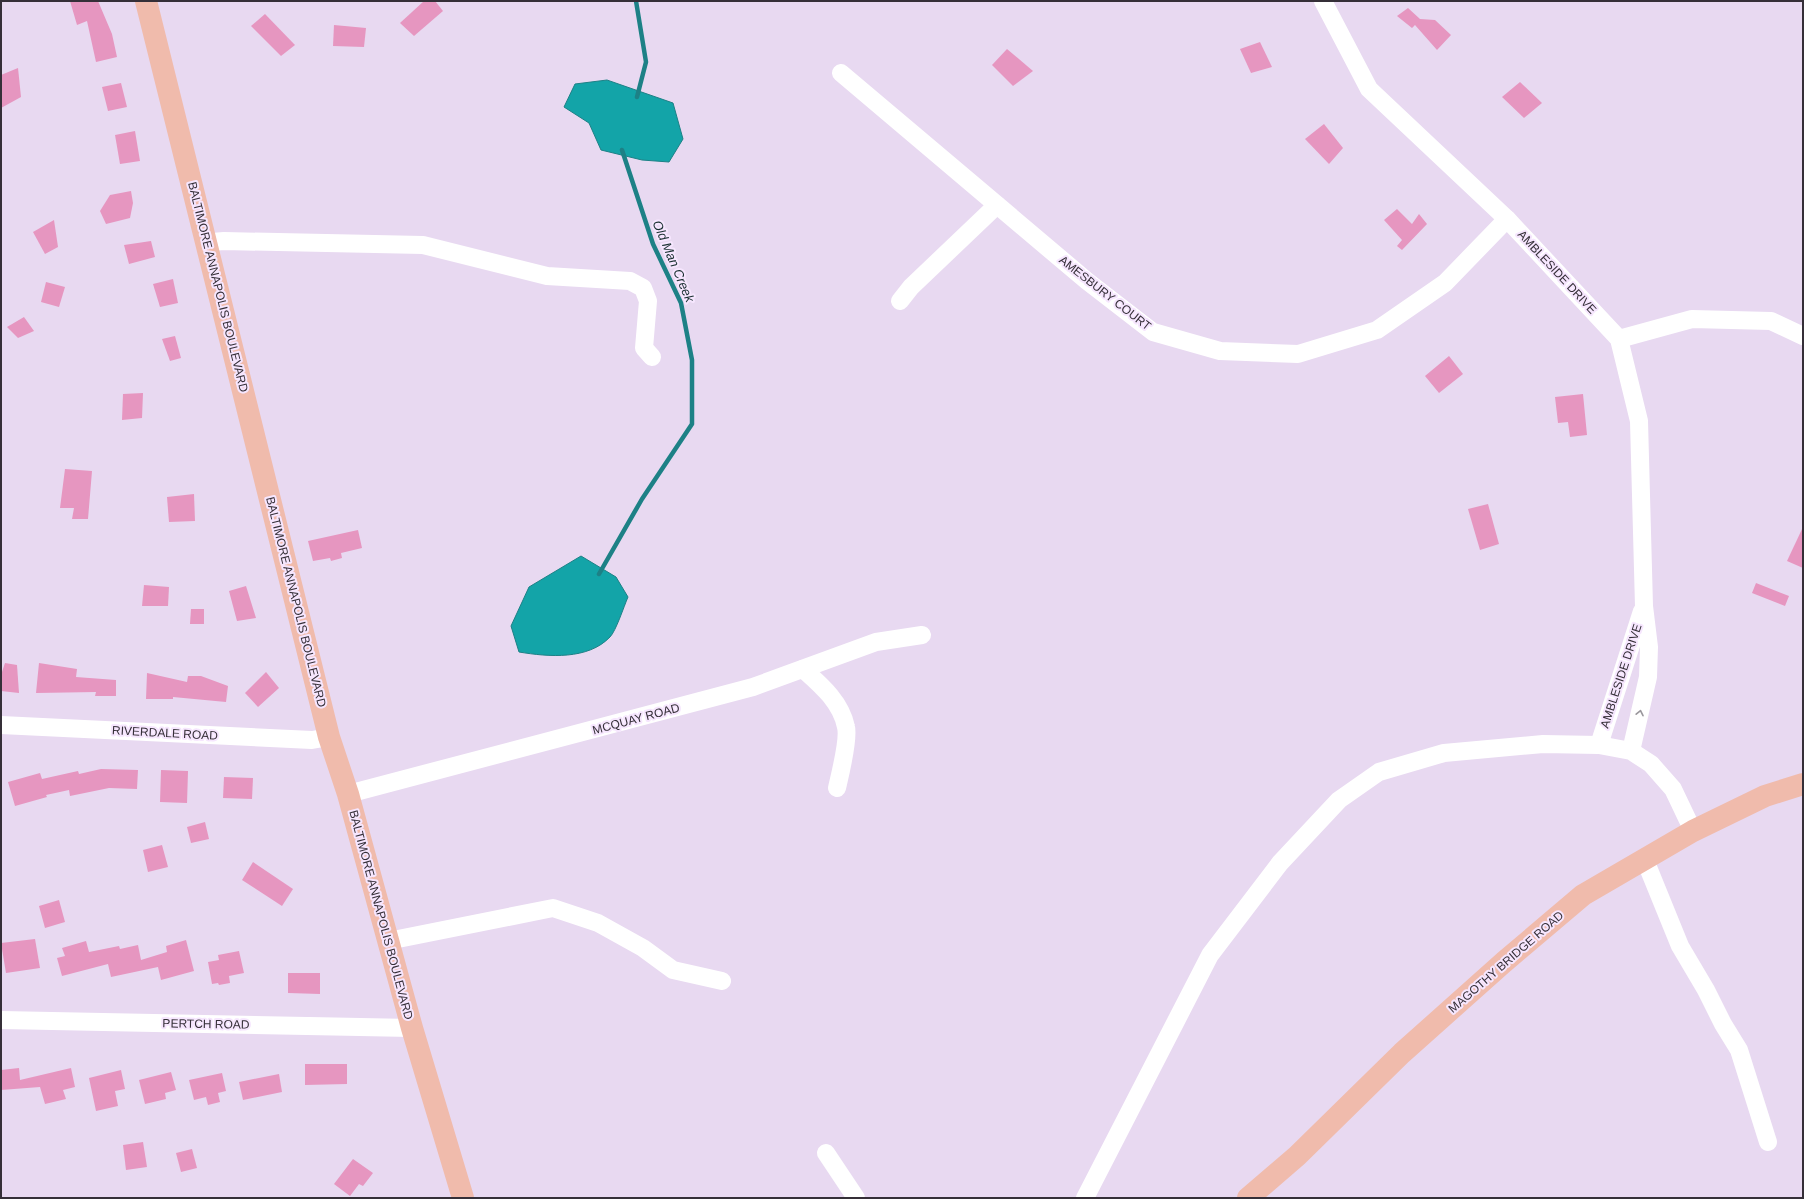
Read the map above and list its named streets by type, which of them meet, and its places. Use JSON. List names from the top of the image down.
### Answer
{
  "streets": {
    "main road": ["BALTIMORE ANNAPOLIS BOULEVARD", "MAGOTHY BRIDGE ROAD"],
    "street": [
      "AMBLESIDE DRIVE",
      "AMESBURY COURT",
      "MCQUAY ROAD",
      "RIVERDALE ROAD",
      "PERTCH ROAD"
    ]
  },
  "crossings": [
    ["AMBLESIDE DRIVE", "AMESBURY COURT"],
    ["BALTIMORE ANNAPOLIS BOULEVARD", "MCQUAY ROAD"],
    ["BALTIMORE ANNAPOLIS BOULEVARD", "RIVERDALE ROAD"],
    ["BALTIMORE ANNAPOLIS BOULEVARD", "PERTCH ROAD"]
  ],
  "water": ["Old Man Creek"]
}
